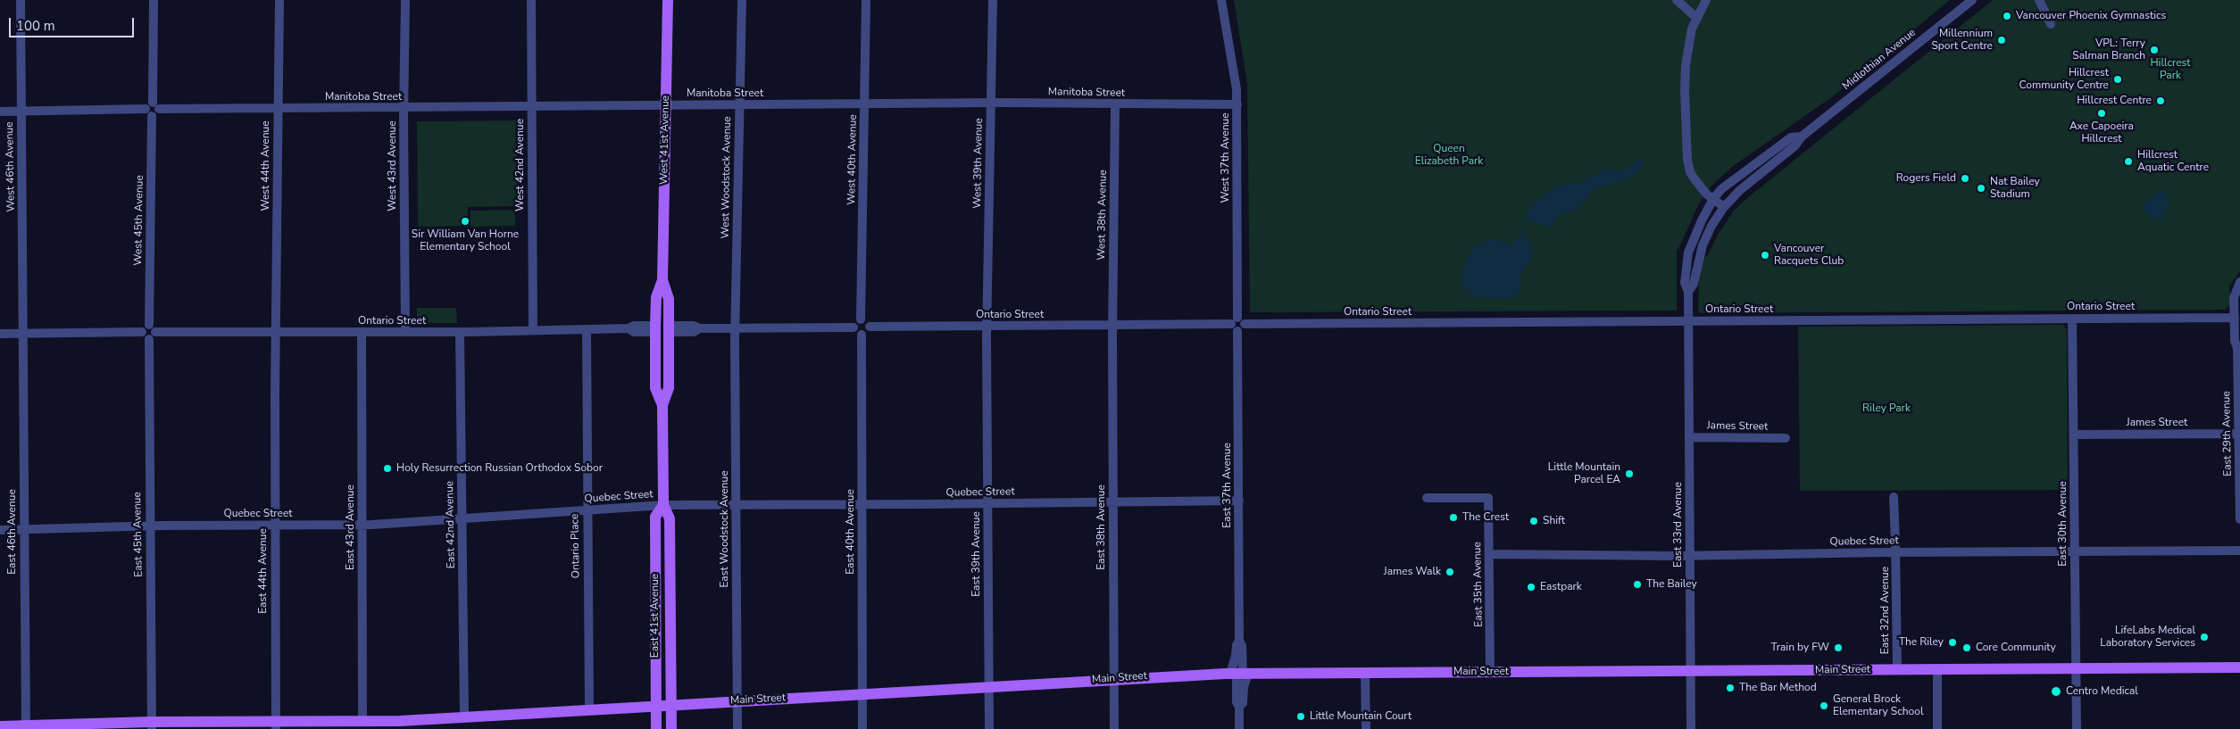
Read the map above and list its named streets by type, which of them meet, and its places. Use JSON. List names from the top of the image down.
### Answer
{
  "streets": {
    "main road": ["West 41st Avenue", "East 41st Avenue", "Main Street"],
    "street": [
      "Midlothian Avenue",
      "Manitoba Street",
      "West 37th Avenue",
      "West 40th Avenue",
      "West 39th Avenue",
      "West 42nd Avenue",
      "West 44th Avenue",
      "West 43rd Avenue",
      "West 46th Avenue",
      "West Woodstock Avenue",
      "West 38th Avenue",
      "West 45th Avenue",
      "Ontario Street",
      "James Street",
      "East 29th Avenue",
      "East 37th Avenue",
      "Quebec Street",
      "East 30th Avenue",
      "East 42nd Avenue",
      "East 33rd Avenue",
      "East 43rd Avenue",
      "East 38th Avenue",
      "East Woodstock Avenue",
      "East 46th Avenue",
      "East 40th Avenue",
      "East 45th Avenue",
      "Ontario Place",
      "East 39th Avenue",
      "East 44th Avenue",
      "East 35th Avenue",
      "East 32nd Avenue"
    ]
  },
  "crossings": [
    ["Midlothian Avenue", "East 33rd Avenue"],
    ["Manitoba Street", "West 41st Avenue"],
    ["Manitoba Street", "West 37th Avenue"],
    ["Manitoba Street", "West 40th Avenue"],
    ["Manitoba Street", "West 39th Avenue"],
    ["Manitoba Street", "West 42nd Avenue"],
    ["Manitoba Street", "West 44th Avenue"],
    ["Manitoba Street", "West 43rd Avenue"],
    ["Manitoba Street", "West Woodstock Avenue"],
    ["Manitoba Street", "West 38th Avenue"],
    ["Manitoba Street", "West 45th Avenue"],
    ["West 41st Avenue", "Ontario Street"],
    ["West 41st Avenue", "East 41st Avenue"],
    ["West 37th Avenue", "Ontario Street"],
    ["West 37th Avenue", "East 37th Avenue"],
    ["West 40th Avenue", "Ontario Street"],
    ["West 40th Avenue", "East 40th Avenue"],
    ["West 39th Avenue", "Ontario Street"],
    ["West 39th Avenue", "East 39th Avenue"],
    ["West 42nd Avenue", "Ontario Street"],
    ["West 44th Avenue", "Ontario Street"],
    ["West 44th Avenue", "East 44th Avenue"],
    ["West 43rd Avenue", "Ontario Street"],
    ["West 46th Avenue", "East 46th Avenue"],
    ["West Woodstock Avenue", "East Woodstock Avenue"],
    ["West 38th Avenue", "Ontario Street"],
    ["West 38th Avenue", "East 38th Avenue"],
    ["West 45th Avenue", "Ontario Street"],
    ["West 45th Avenue", "East 45th Avenue"],
    ["Ontario Street", "East 29th Avenue"],
    ["Ontario Street", "East 37th Avenue"],
    ["Ontario Street", "East 30th Avenue"],
    ["Ontario Street", "East 42nd Avenue"],
    ["Ontario Street", "East 33rd Avenue"],
    ["Ontario Street", "East 43rd Avenue"],
    ["Ontario Street", "East 38th Avenue"],
    ["Ontario Street", "East 40th Avenue"],
    ["Ontario Street", "East 45th Avenue"],
    ["Ontario Street", "Ontario Place"],
    ["Ontario Street", "East 39th Avenue"],
    ["Ontario Street", "East 44th Avenue"],
    ["Ontario Street", "East 41st Avenue"],
    ["James Street", "East 29th Avenue"],
    ["James Street", "East 30th Avenue"],
    ["James Street", "East 33rd Avenue"],
    ["East 37th Avenue", "Quebec Street"],
    ["East 37th Avenue", "Main Street"],
    ["Quebec Street", "East 30th Avenue"],
    ["Quebec Street", "East 42nd Avenue"],
    ["Quebec Street", "East 33rd Avenue"],
    ["Quebec Street", "East 43rd Avenue"],
    ["Quebec Street", "East 38th Avenue"],
    ["Quebec Street", "East Woodstock Avenue"],
    ["Quebec Street", "East 46th Avenue"],
    ["Quebec Street", "East 40th Avenue"],
    ["Quebec Street", "East 45th Avenue"],
    ["Quebec Street", "Ontario Place"],
    ["Quebec Street", "East 39th Avenue"],
    ["Quebec Street", "East 44th Avenue"],
    ["Quebec Street", "East 35th Avenue"],
    ["Quebec Street", "East 32nd Avenue"],
    ["Quebec Street", "East 41st Avenue"],
    ["East 30th Avenue", "Main Street"],
    ["East 42nd Avenue", "Main Street"],
    ["East 33rd Avenue", "Main Street"],
    ["East 43rd Avenue", "Main Street"],
    ["East 38th Avenue", "Main Street"],
    ["East Woodstock Avenue", "Main Street"],
    ["East 46th Avenue", "Main Street"],
    ["East 40th Avenue", "Main Street"],
    ["East 45th Avenue", "Main Street"],
    ["Ontario Place", "Main Street"],
    ["East 39th Avenue", "Main Street"],
    ["East 44th Avenue", "Main Street"],
    ["East 35th Avenue", "Main Street"],
    ["East 32nd Avenue", "Main Street"],
    ["East 41st Avenue", "Main Street"]
  ],
  "parks": ["Hillcrest Park", "Queen Elizabeth Park", "Riley Park"],
  "places": [
    "Vancouver Phoenix Gymnastics",
    "Millennium Sport Centre",
    "VPL: Terry Salman Branch",
    "Hillcrest Community Centre",
    "Hillcrest Centre",
    "Axe Capoeira Hillcrest",
    "Hillcrest Aquatic Centre",
    "Rogers Field",
    "Nat Bailey Stadium",
    "Sir William Van Horne Elementary School",
    "Vancouver Racquets Club",
    "Holy Resurrection Russian Orthodox Sobor",
    "Little Mountain Parcel EA",
    "The Crest",
    "Shift",
    "James Walk",
    "The Bailey",
    "Eastpark",
    "LifeLabs Medical Laboratory Services",
    "The Riley",
    "Train by FW",
    "Core Community",
    "The Bar Method",
    "Centro Medical",
    "General Brock Elementary School",
    "Little Mountain Court"
  ],
  "scale_bar": "100 m"
}
